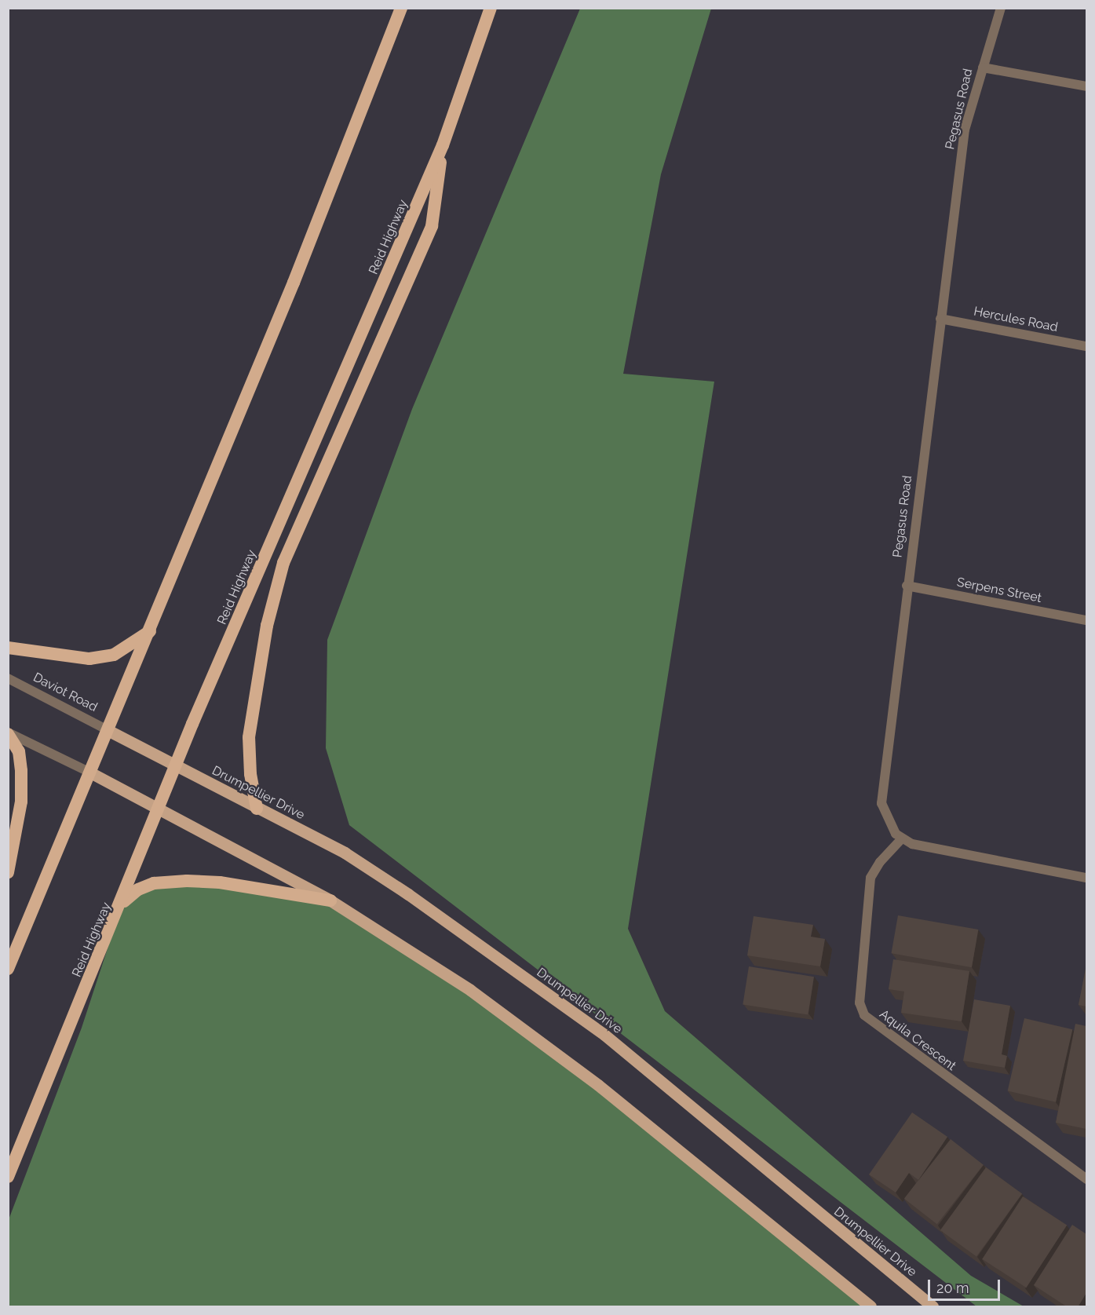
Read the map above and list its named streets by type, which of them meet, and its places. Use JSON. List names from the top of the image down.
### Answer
{
  "streets": {
    "highway": ["Reid Highway"],
    "main road": ["Drumpellier Drive"],
    "street": [
      "Pegasus Road",
      "Hercules Road",
      "Serpens Street",
      "Daviot Road",
      "Aquila Crescent"
    ]
  },
  "crossings": [
    ["Pegasus Road", "Hercules Road"],
    ["Pegasus Road", "Serpens Street"],
    ["Pegasus Road", "Aquila Crescent"],
    ["Reid Highway", "Drumpellier Drive"],
    ["Daviot Road", "Drumpellier Drive"]
  ],
  "scale_bar": "20 m"
}
